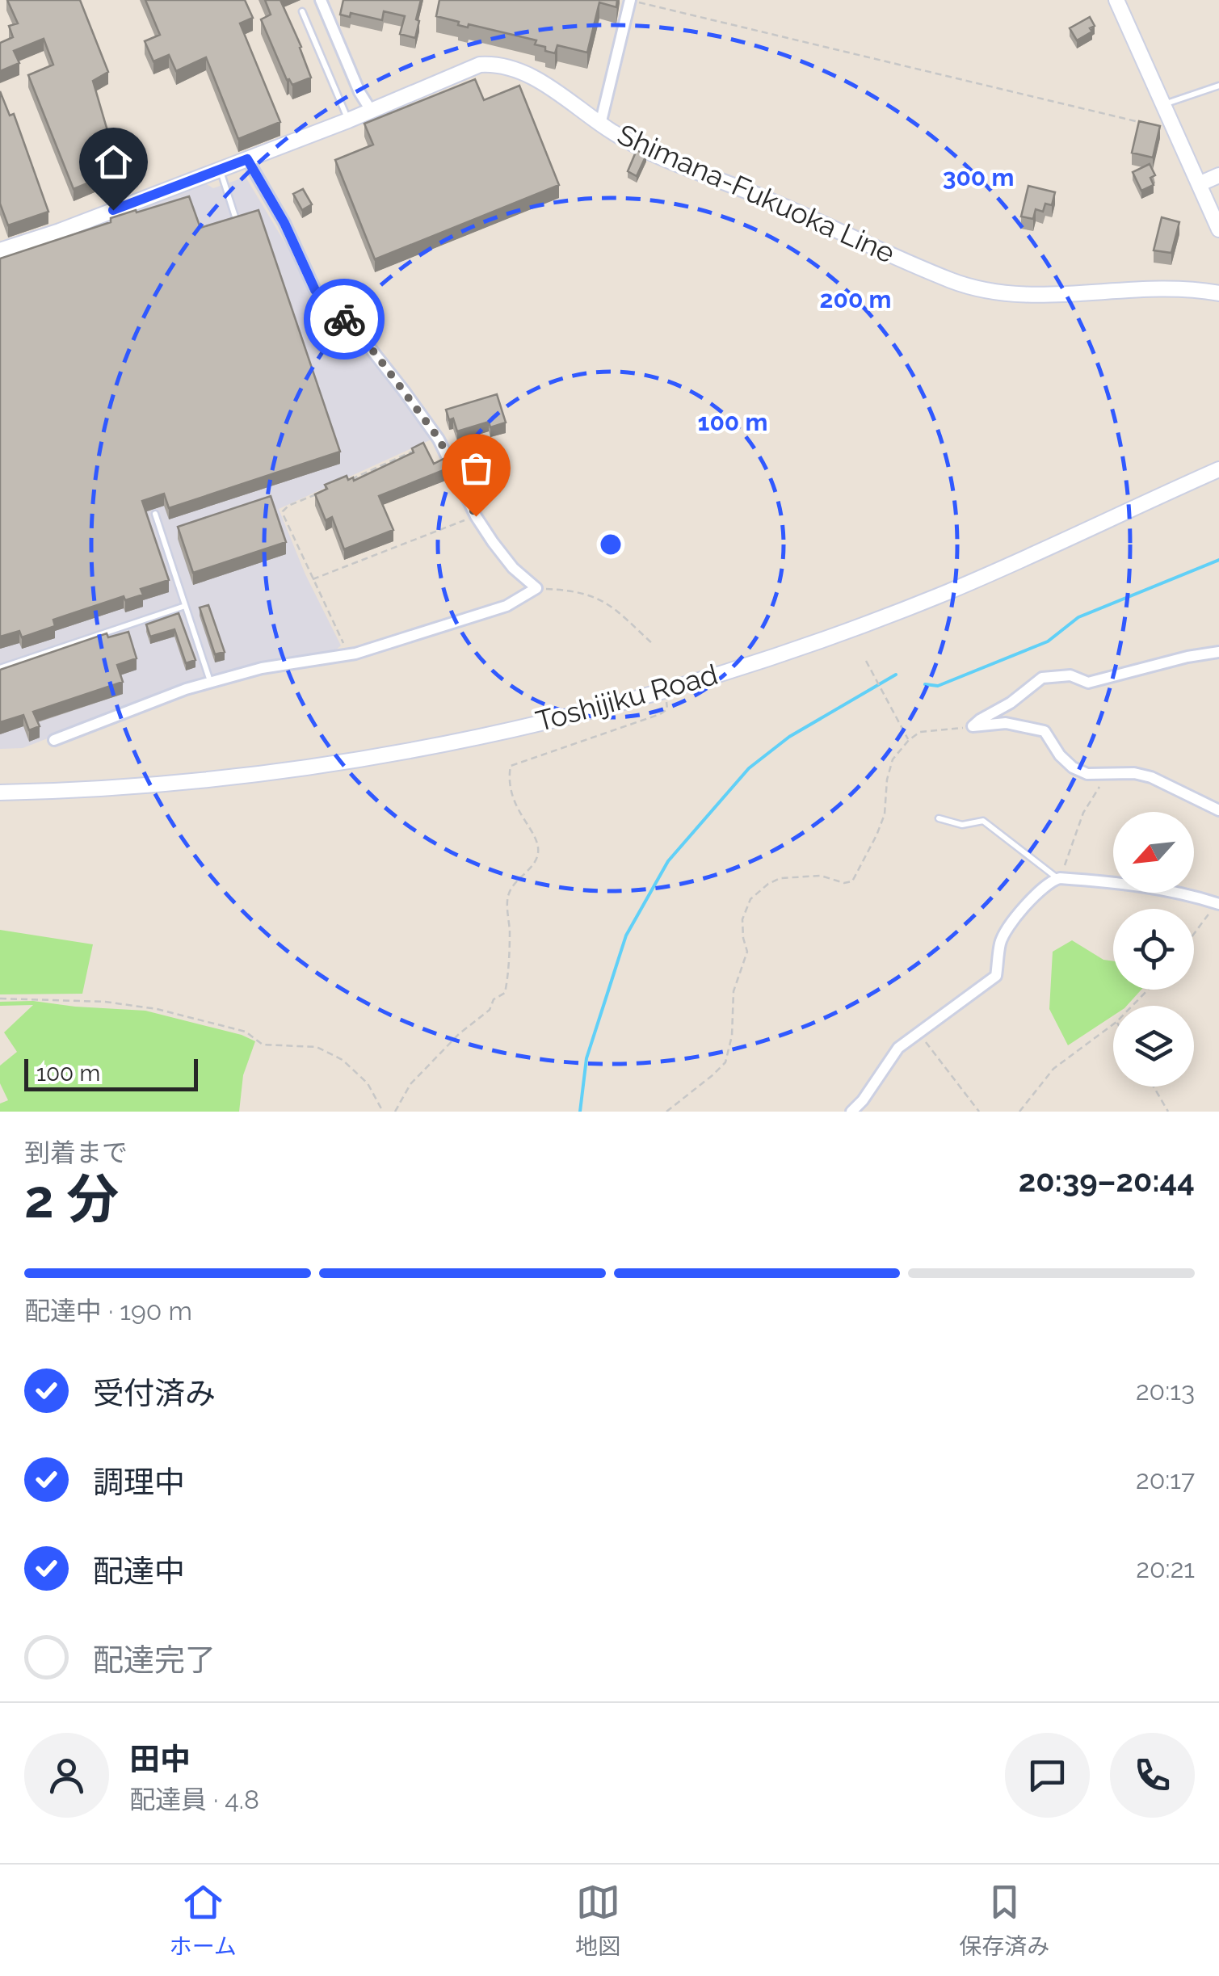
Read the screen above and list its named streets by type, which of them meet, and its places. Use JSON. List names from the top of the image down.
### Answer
{
  "streets": {
    "main road": ["Shimana-Fukuoka Line", "Toshijiku Road"]
  },
  "scale_bar": "100 m",
  "north": "bottom left",
  "page": {
    "scale": "100 m",
    "heading": ["2 分", "到着まで", "20:39–20:44"],
    "panel": ["田中", "配達員 · 4.8"],
    "bar": "配達中 · 190 m",
    "list": [
      ["受付済み", "20:13"],
      ["調理中", "20:17"],
      ["配達中", "20:21"],
      "配達完了"
    ],
    "tabs": ["ホーム", "地図", "保存済み"]
  },
  "rings": ["300 m", "200 m", "100 m"]
}
